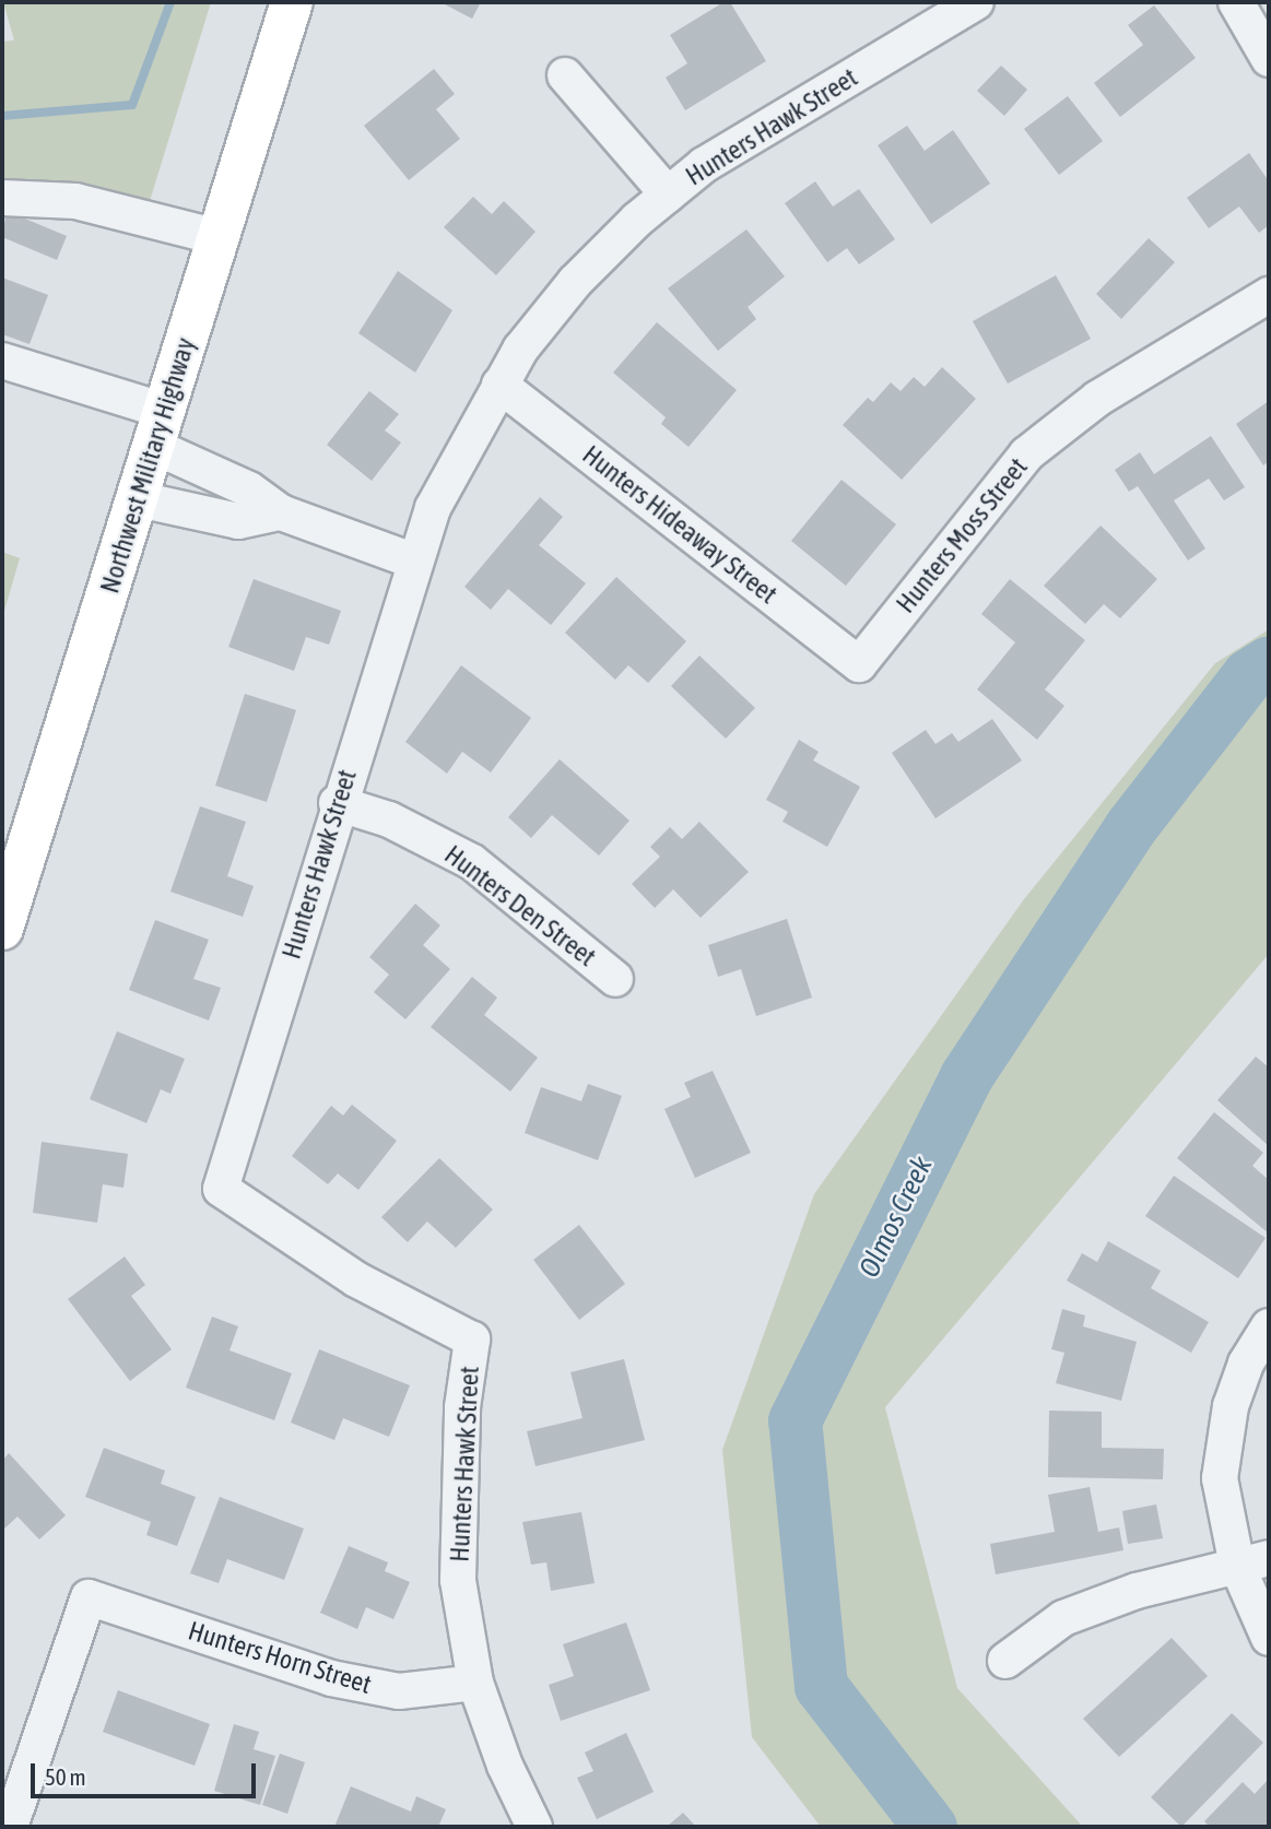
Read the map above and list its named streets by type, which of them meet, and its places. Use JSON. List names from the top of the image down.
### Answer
{
  "streets": {
    "main road": ["Northwest Military Highway"],
    "street": [
      "Hunters Hawk Street",
      "Hunters Hideaway Street",
      "Hunters Moss Street",
      "Hunters Den Street",
      "Hunters Horn Street"
    ]
  },
  "crossings": [
    ["Hunters Hawk Street", "Hunters Hideaway Street"],
    ["Hunters Hawk Street", "Hunters Den Street"],
    ["Hunters Hawk Street", "Hunters Horn Street"],
    ["Hunters Hideaway Street", "Hunters Moss Street"]
  ],
  "water": ["Olmos Creek"],
  "scale_bar": "50 m"
}
